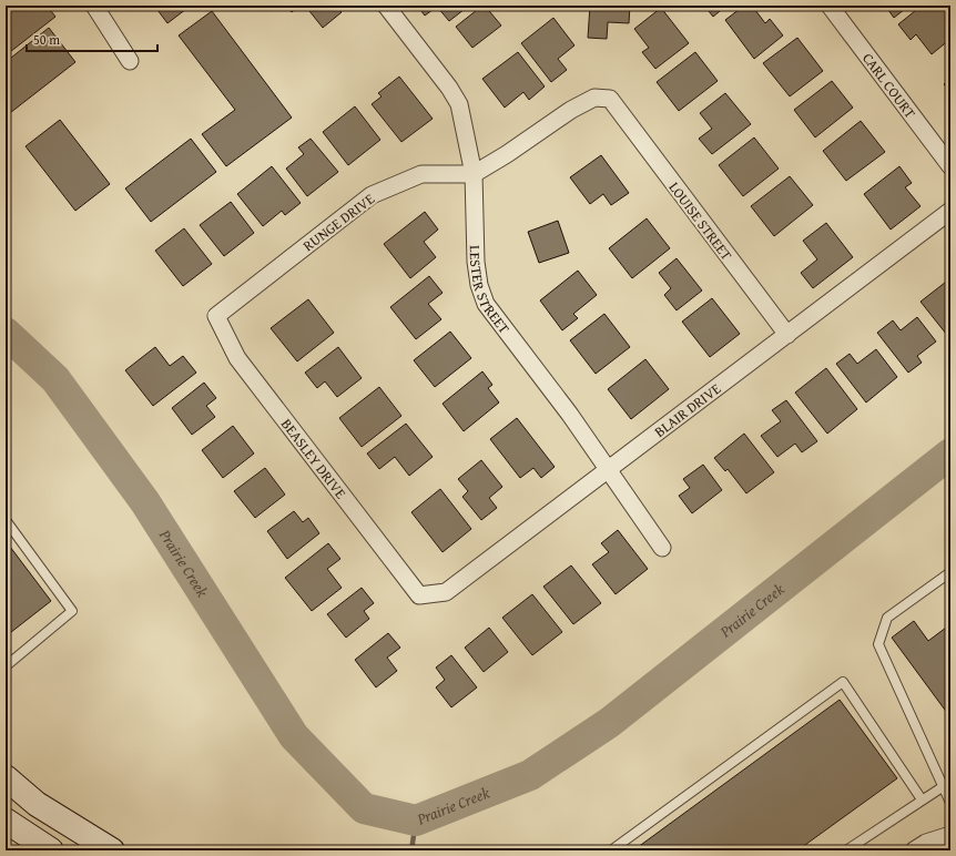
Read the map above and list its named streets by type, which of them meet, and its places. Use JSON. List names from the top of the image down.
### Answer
{
  "streets": {
    "street": [
      "CARL COURT",
      "LOUISE STREET",
      "RUNGE DRIVE",
      "LESTER STREET",
      "BLAIR DRIVE",
      "BEASLEY DRIVE"
    ]
  },
  "crossings": [
    ["LOUISE STREET", "RUNGE DRIVE"],
    ["LOUISE STREET", "LESTER STREET"],
    ["LOUISE STREET", "BLAIR DRIVE"],
    ["RUNGE DRIVE", "LESTER STREET"],
    ["RUNGE DRIVE", "BEASLEY DRIVE"],
    ["LESTER STREET", "BLAIR DRIVE"],
    ["BLAIR DRIVE", "BEASLEY DRIVE"]
  ],
  "water": ["Prairie Creek"],
  "scale_bar": "50 m"
}
